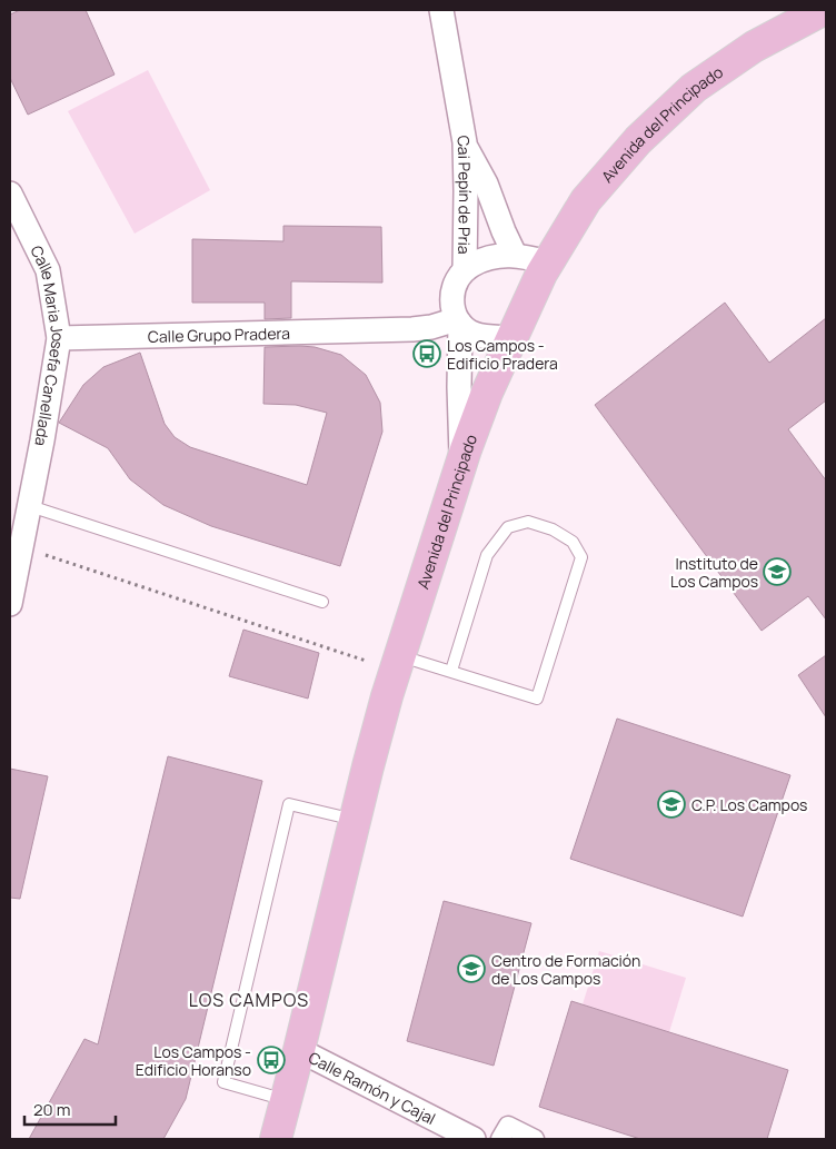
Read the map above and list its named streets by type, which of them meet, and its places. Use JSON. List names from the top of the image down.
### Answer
{
  "streets": {
    "main road": ["Avenida del Principado"],
    "street": [
      "Cai Pepín de Pria",
      "Calle Grupo Pradera",
      "Calle Maria Josefa Canellada",
      "Calle Ramón y Cajal"
    ]
  },
  "crossings": [
    ["Avenida del Principado", "Cai Pepín de Pria"],
    ["Avenida del Principado", "Calle Ramón y Cajal"],
    ["Cai Pepín de Pria", "Calle Grupo Pradera"],
    ["Calle Grupo Pradera", "Calle Maria Josefa Canellada"]
  ],
  "districts": ["LOS CAMPOS"],
  "places": {
    "bus stop": ["Los Campos - Edificio Pradera", "Los Campos - Edificio Horanso"],
    "school or university": ["Instituto de Los Campos", "C.P. Los Campos", "Centro de Formación de Los Campos"]
  },
  "scale_bar": "20 m"
}
